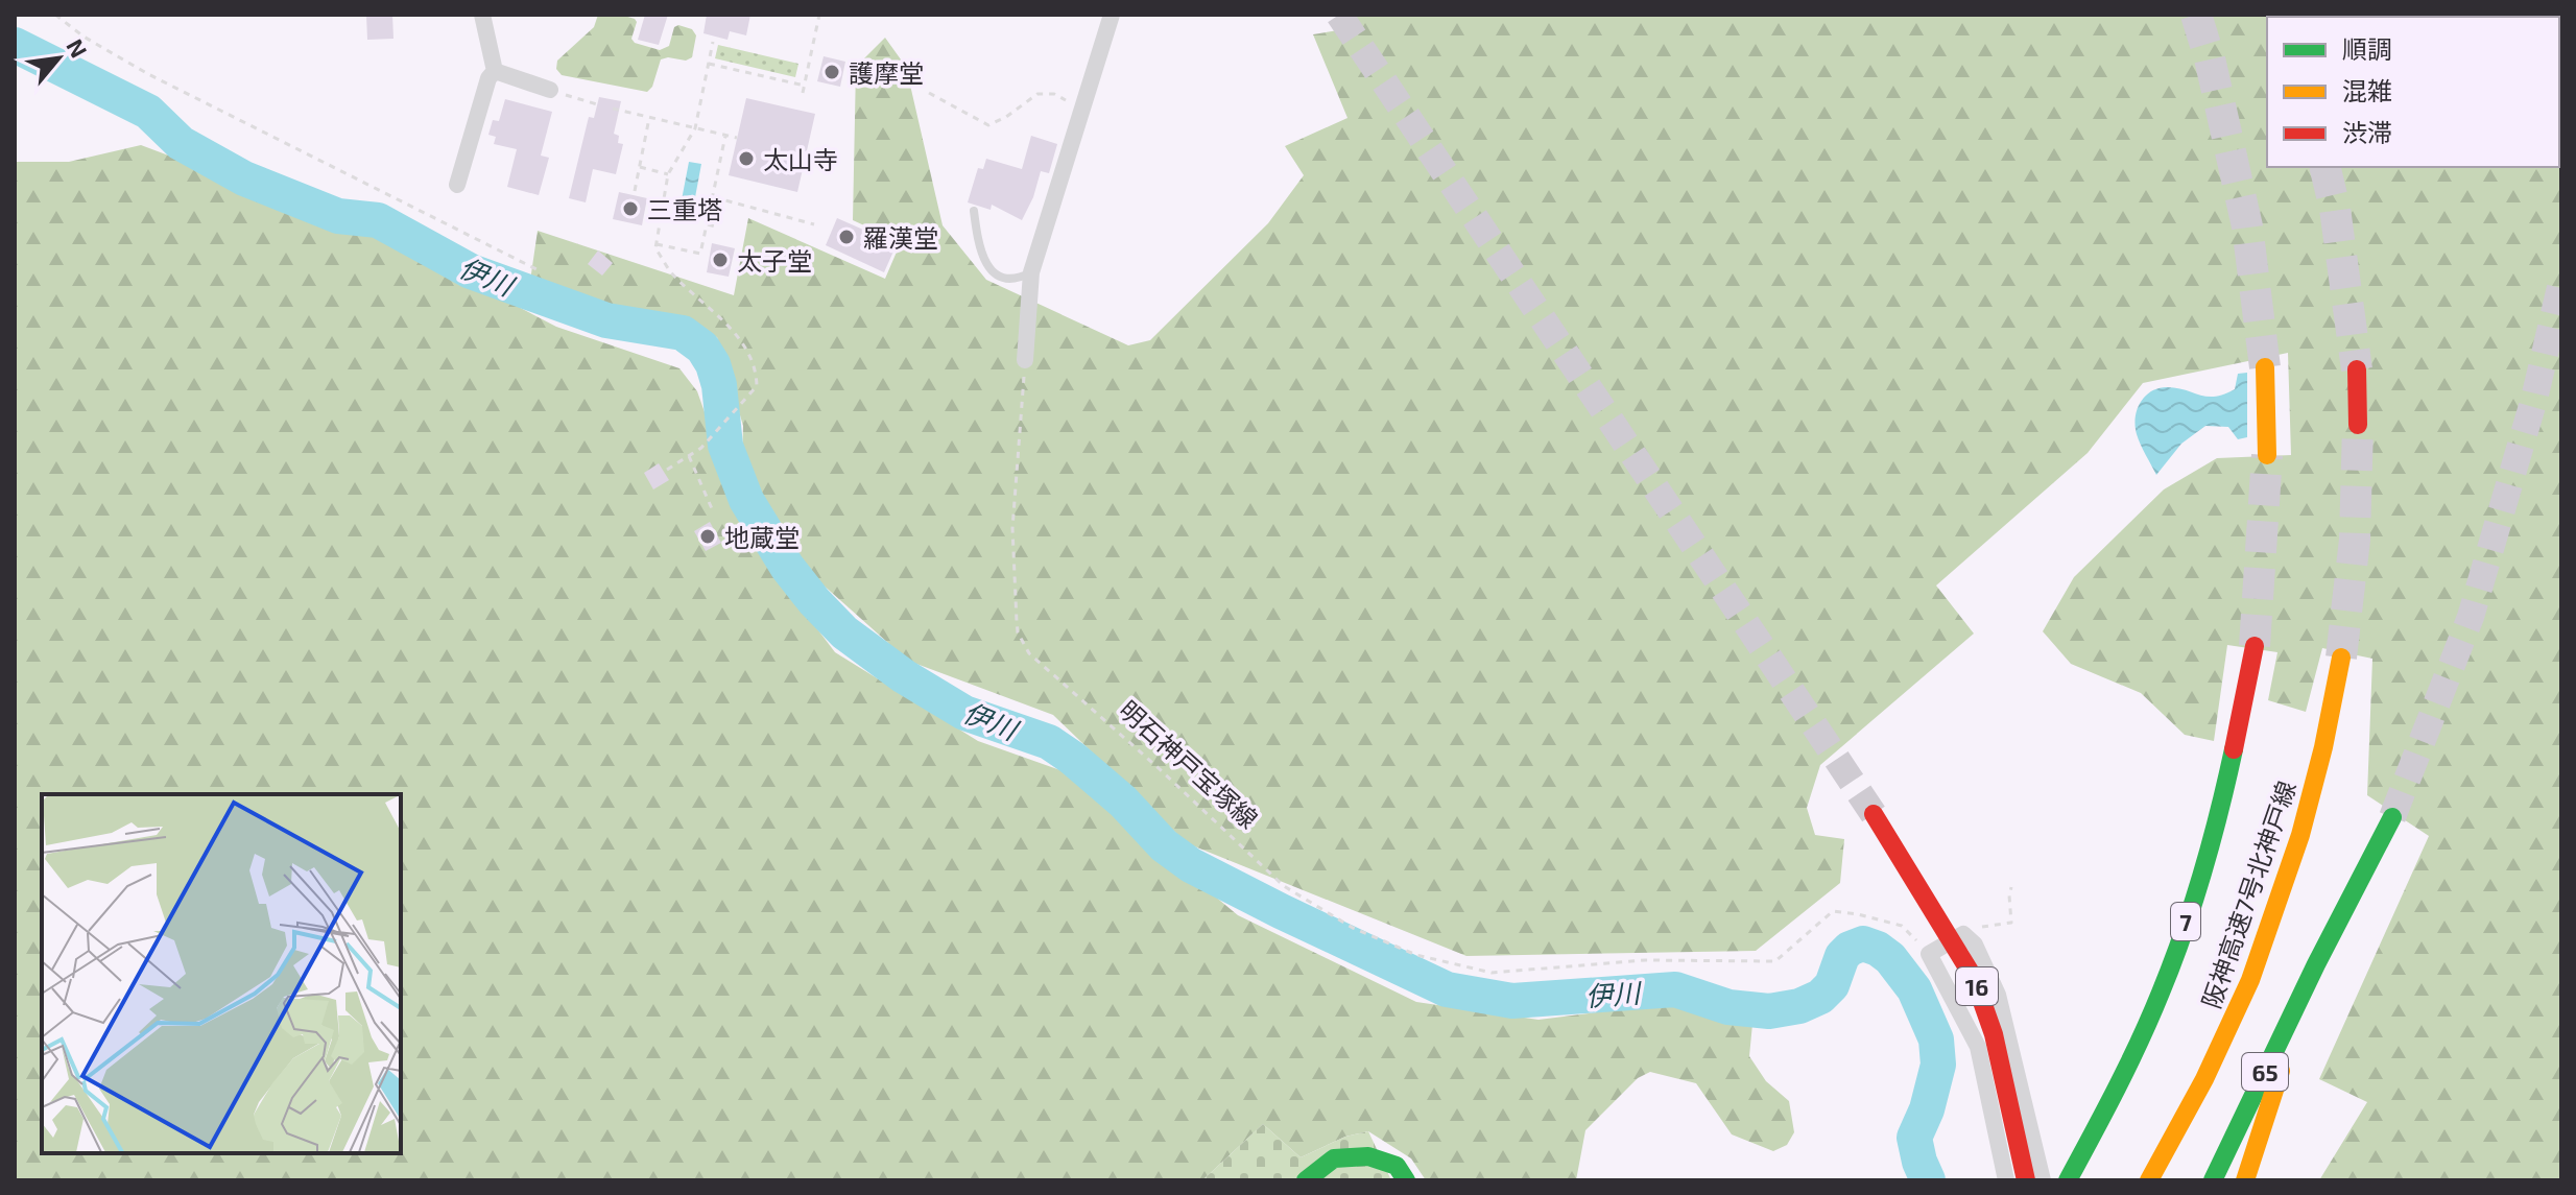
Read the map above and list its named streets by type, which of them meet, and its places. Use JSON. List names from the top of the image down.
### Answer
{
  "streets": {
    "main road": [
      "阪神高速7号北神戸線",
      "7",
      "16",
      "65"
    ],
    "path": ["明石神戸宝塚線"]
  },
  "water": ["伊川"],
  "places": [
    "護摩堂",
    "太山寺",
    "三重塔",
    "羅漢堂",
    "太子堂",
    "地蔵堂"
  ],
  "legend": ["順調", "混雑", "渋滞"],
  "north": "top right"
}
